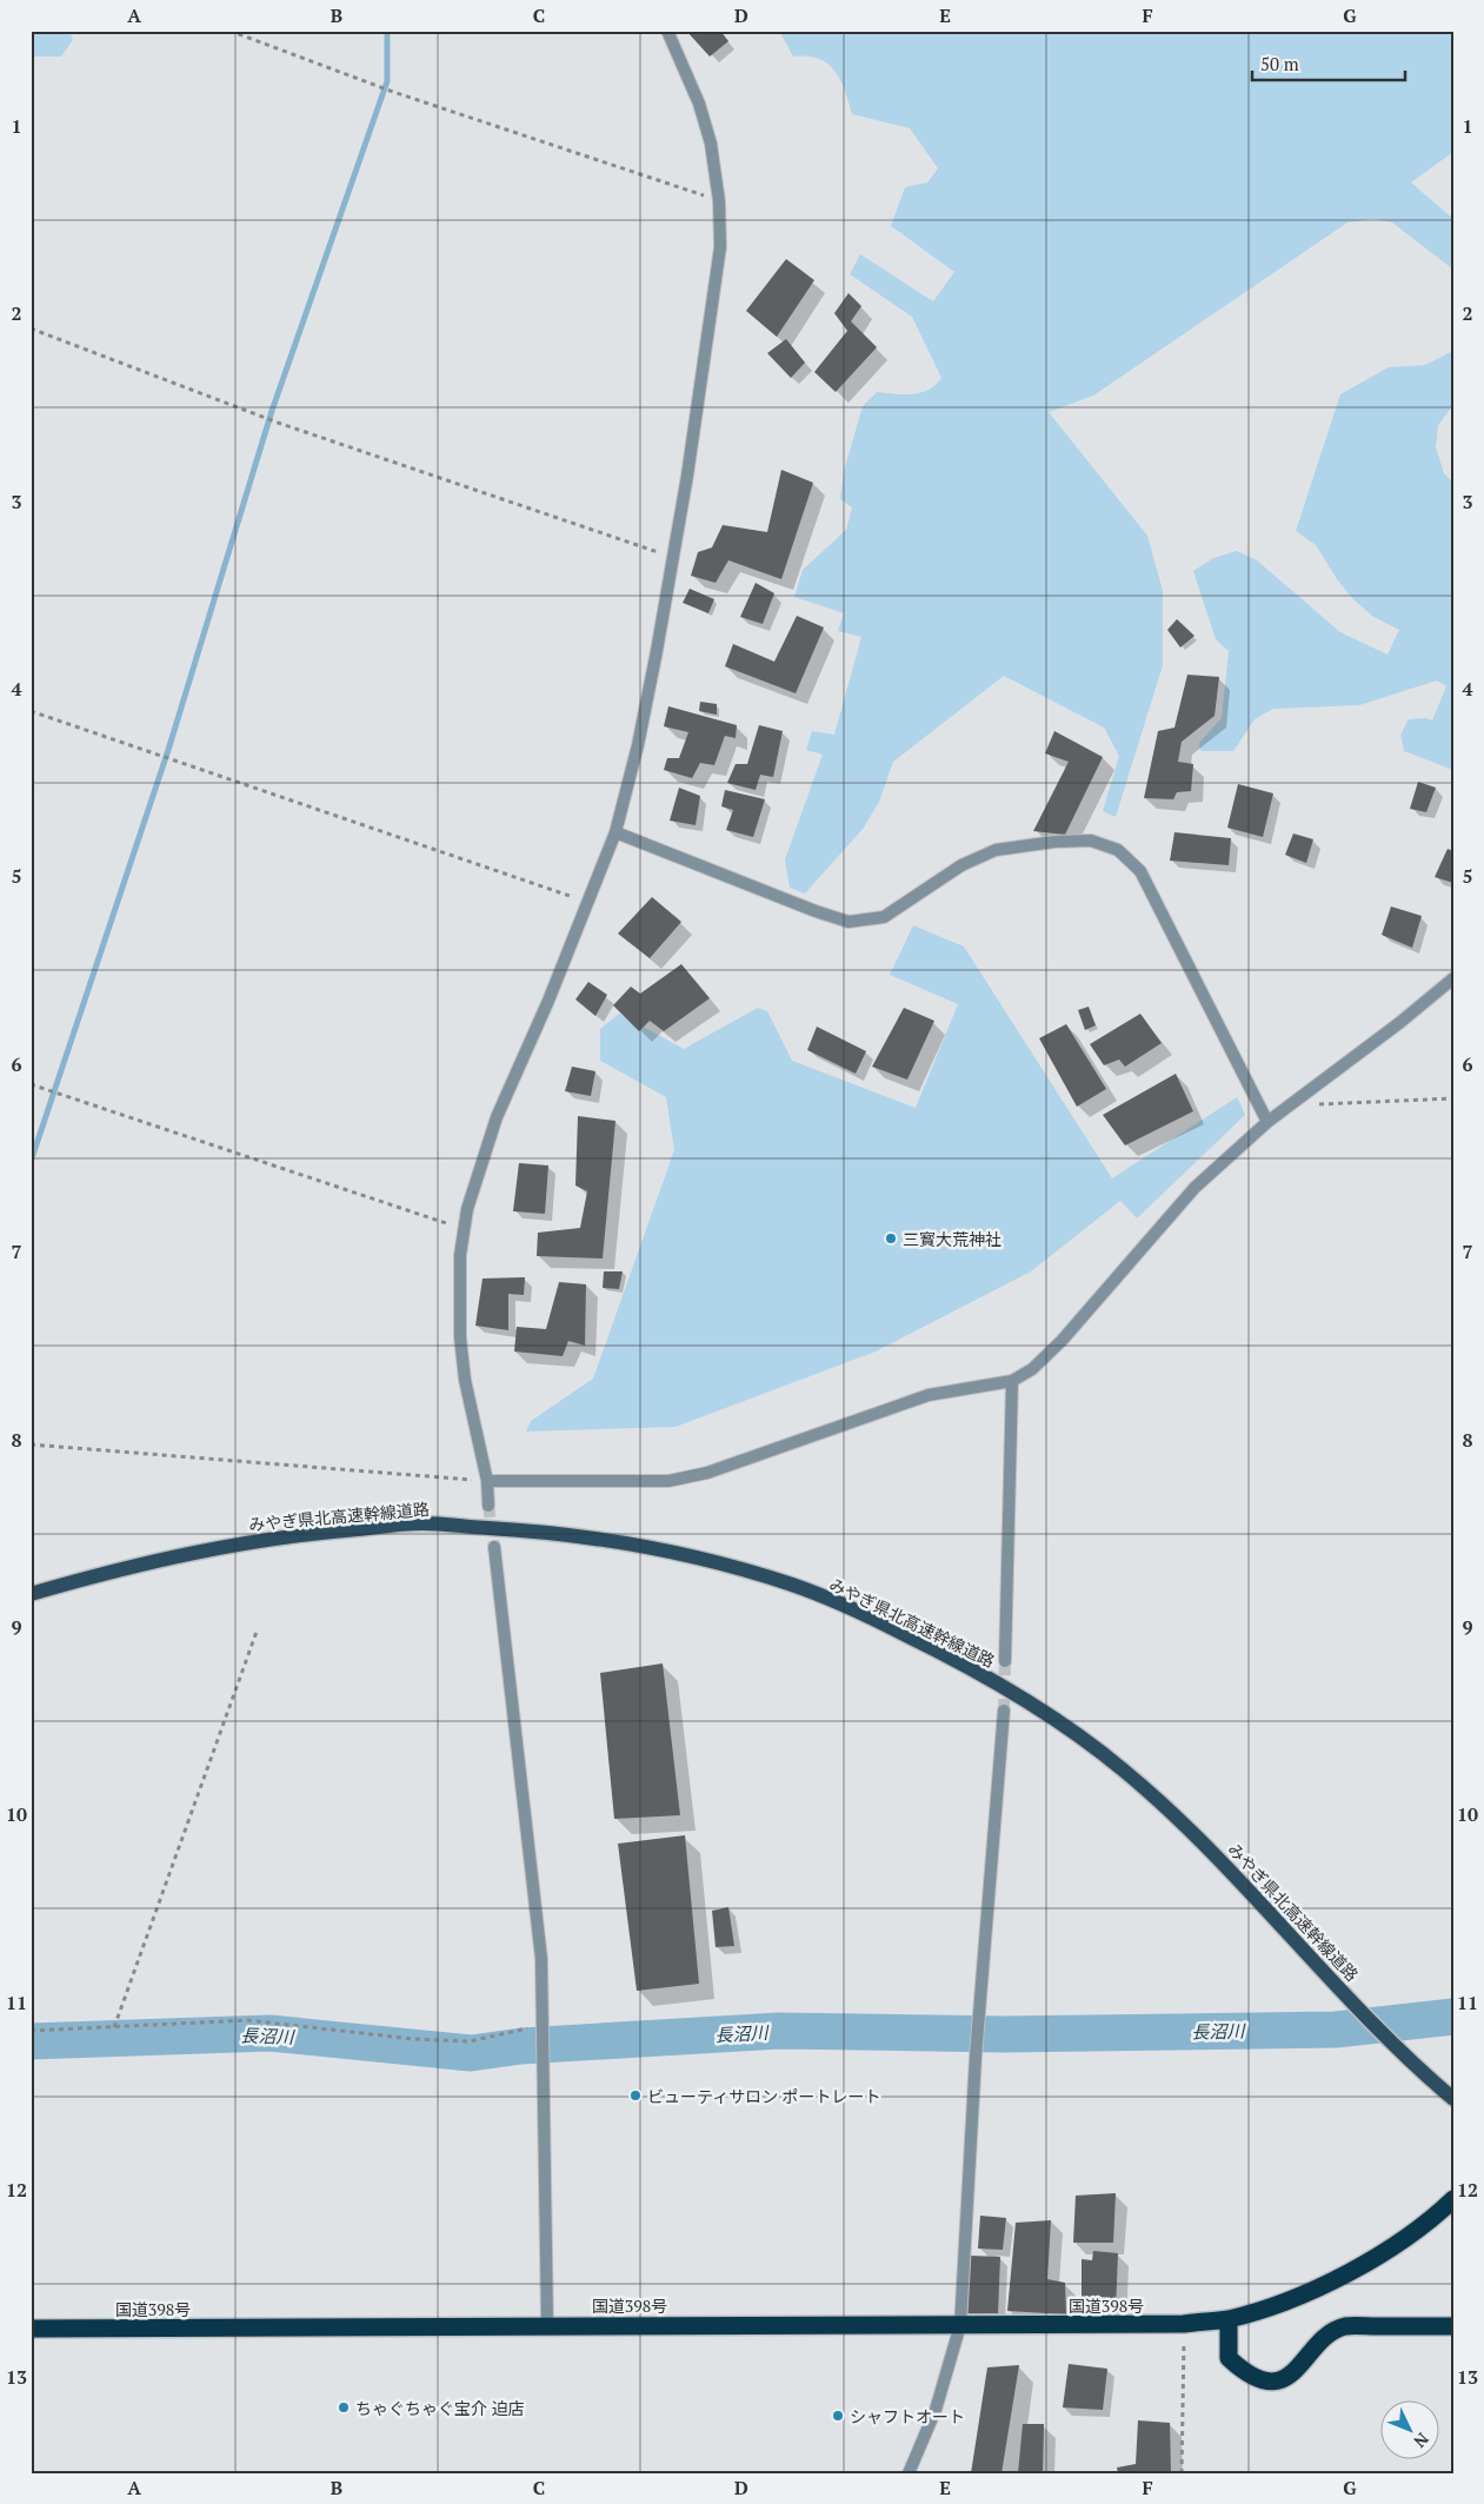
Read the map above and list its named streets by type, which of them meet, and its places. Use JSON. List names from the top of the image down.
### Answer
{
  "streets": {
    "highway": ["国道398号"],
    "main road": ["みやぎ県北高速幹線道路"]
  },
  "water": ["長沼川"],
  "places": [
    "三寳大荒神社",
    "ビューティサロン ポートレート",
    "ちゃぐちゃぐ宝介 迫店",
    "シャフトオート"
  ],
  "scale_bar": "50 m",
  "north": "bottom right",
  "grid": {
    "columns": [
      "A",
      "B",
      "C",
      "D",
      "E",
      "F",
      "G"
    ],
    "rows": [
      "1",
      "2",
      "3",
      "4",
      "5",
      "6",
      "7",
      "8",
      "9",
      "10",
      "11",
      "12",
      "13"
    ]
  }
}
